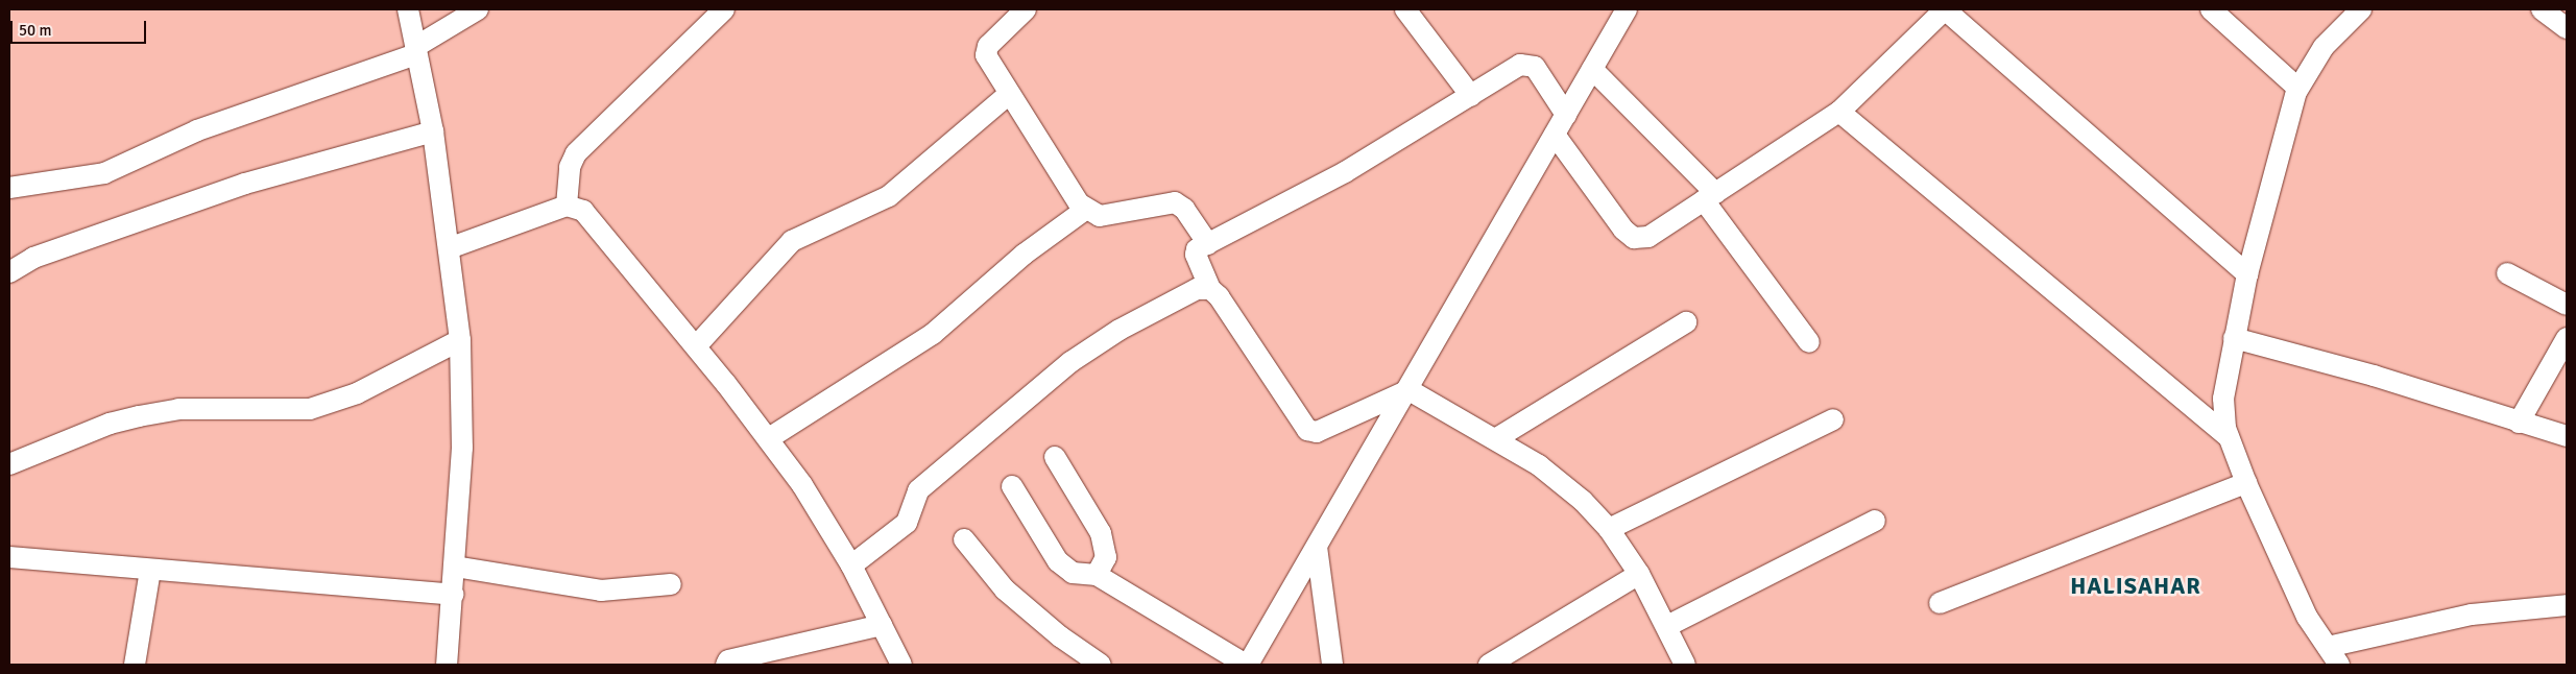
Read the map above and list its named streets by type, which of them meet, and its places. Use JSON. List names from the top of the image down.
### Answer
{
  "districts": ["HALISAHAR"],
  "scale_bar": "50 m"
}
